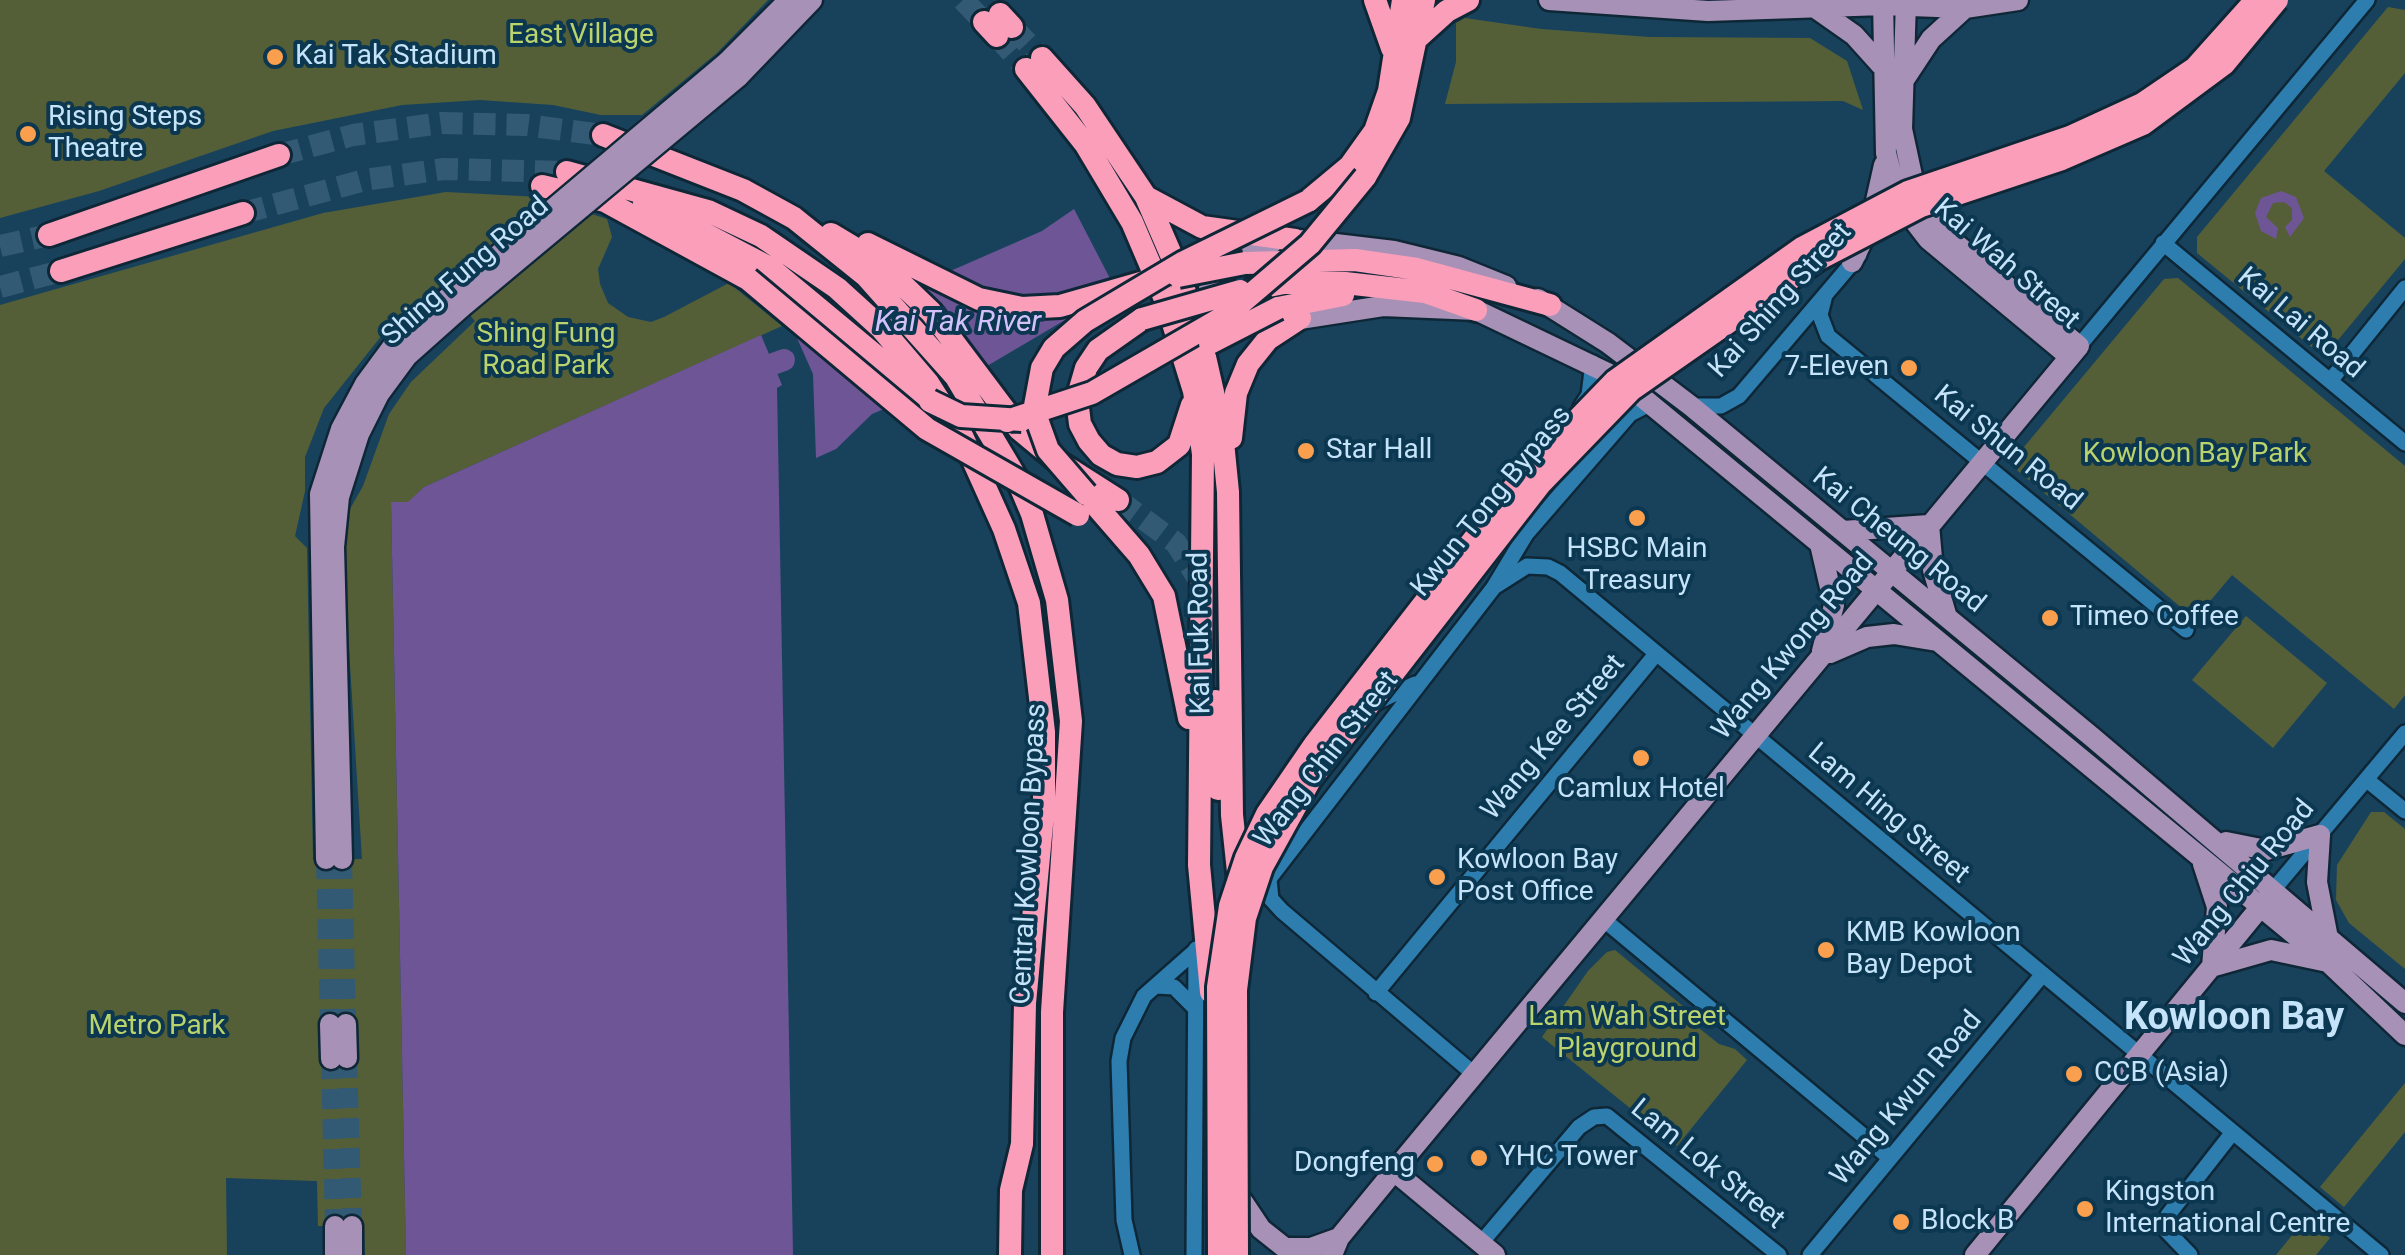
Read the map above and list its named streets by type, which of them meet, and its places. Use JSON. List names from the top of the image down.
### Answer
{
  "streets": {
    "highway": ["Kwun Tong Bypass", "Kai Fuk Road", "Central Kowloon Bypass"],
    "main road": [
      "Kai Wah Street",
      "Shing Fung Road",
      "Kai Cheung Road",
      "Wang Kwong Road",
      "Wang Chiu Road"
    ],
    "street": [
      "Kai Shing Street",
      "Kai Lai Road",
      "Kai Shun Road",
      "Wang Kee Street",
      "Wang Chin Street",
      "Lam Hing Street",
      "Wang Kwun Road",
      "Lam Lok Street"
    ]
  },
  "crossings": [
    ["Kai Wah Street", "Kai Shing Street"],
    ["Kai Wah Street", "Wang Kwong Road"],
    ["Kai Shing Street", "Kai Shun Road"],
    ["Kai Shing Street", "Kai Cheung Road"],
    ["Kai Lai Road", "Wang Kwong Road"],
    ["Kai Shun Road", "Wang Kwong Road"],
    ["Kwun Tong Bypass", "Kai Fuk Road"],
    ["Kai Cheung Road", "Wang Kwong Road"],
    ["Kai Cheung Road", "Wang Chin Street"],
    ["Kai Cheung Road", "Wang Chiu Road"],
    ["Kai Fuk Road", "Wang Kwong Road"],
    ["Wang Kwong Road", "Wang Chin Street"],
    ["Wang Kwong Road", "Lam Hing Street"],
    ["Wang Kee Street", "Wang Chin Street"],
    ["Wang Kee Street", "Lam Hing Street"],
    ["Wang Chin Street", "Lam Hing Street"],
    ["Lam Hing Street", "Wang Chiu Road"],
    ["Lam Hing Street", "Wang Kwun Road"]
  ],
  "districts": ["Kowloon Bay"],
  "water": ["Kai Tak River"],
  "parks": [
    "East Village",
    "Shing Fung Road Park",
    "Kowloon Bay Park",
    "Lam Wah Street Playground",
    "Metro Park"
  ],
  "places": [
    "Kai Tak Stadium",
    "Rising Steps Theatre",
    "7-Eleven",
    "Star Hall",
    "HSBC Main Treasury",
    "Timeo Coffee",
    "Camlux Hotel",
    "Kowloon Bay Post Office",
    "KMB Kowloon Bay Depot",
    "CCB (Asia)",
    "YHC Tower",
    "Dongfeng",
    "Kingston International Centre",
    "Block B"
  ]
}
